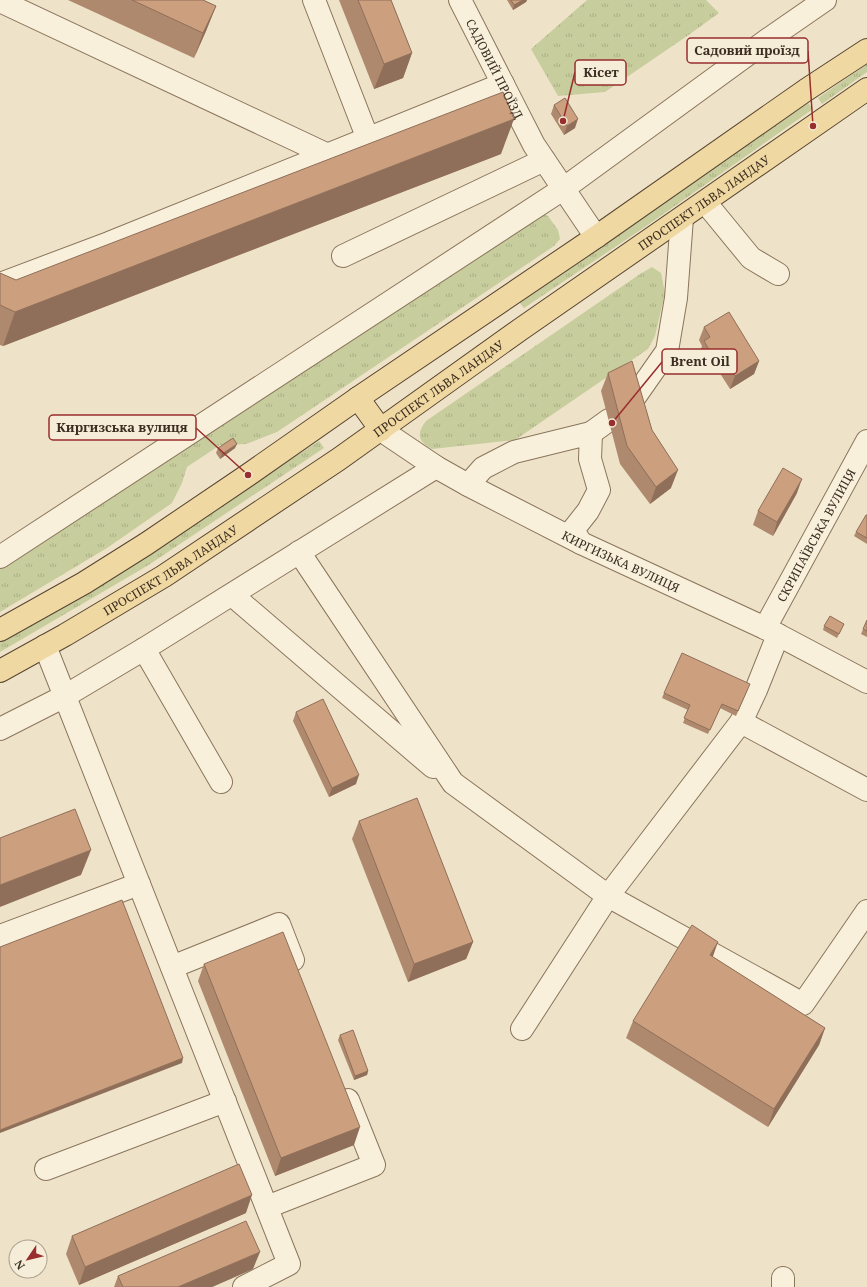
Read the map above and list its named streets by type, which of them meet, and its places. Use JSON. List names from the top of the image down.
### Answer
{
  "streets": {
    "main road": ["ПРОСПЕКТ ЛЬВА ЛАНДАУ"],
    "street": ["САДОВИЙ ПРОЇЗД", "СКРИПАЇВСЬКА ВУЛИЦЯ", "КИРГИЗЬКА ВУЛИЦЯ"]
  },
  "crossings": [
    ["ПРОСПЕКТ ЛЬВА ЛАНДАУ", "КИРГИЗЬКА ВУЛИЦЯ"],
    ["СКРИПАЇВСЬКА ВУЛИЦЯ", "КИРГИЗЬКА ВУЛИЦЯ"]
  ],
  "places": [
    "Кісет",
    "Садовий проїзд",
    "Brent Oil",
    "Киргизська вулиця"
  ],
  "north": "bottom left"
}
